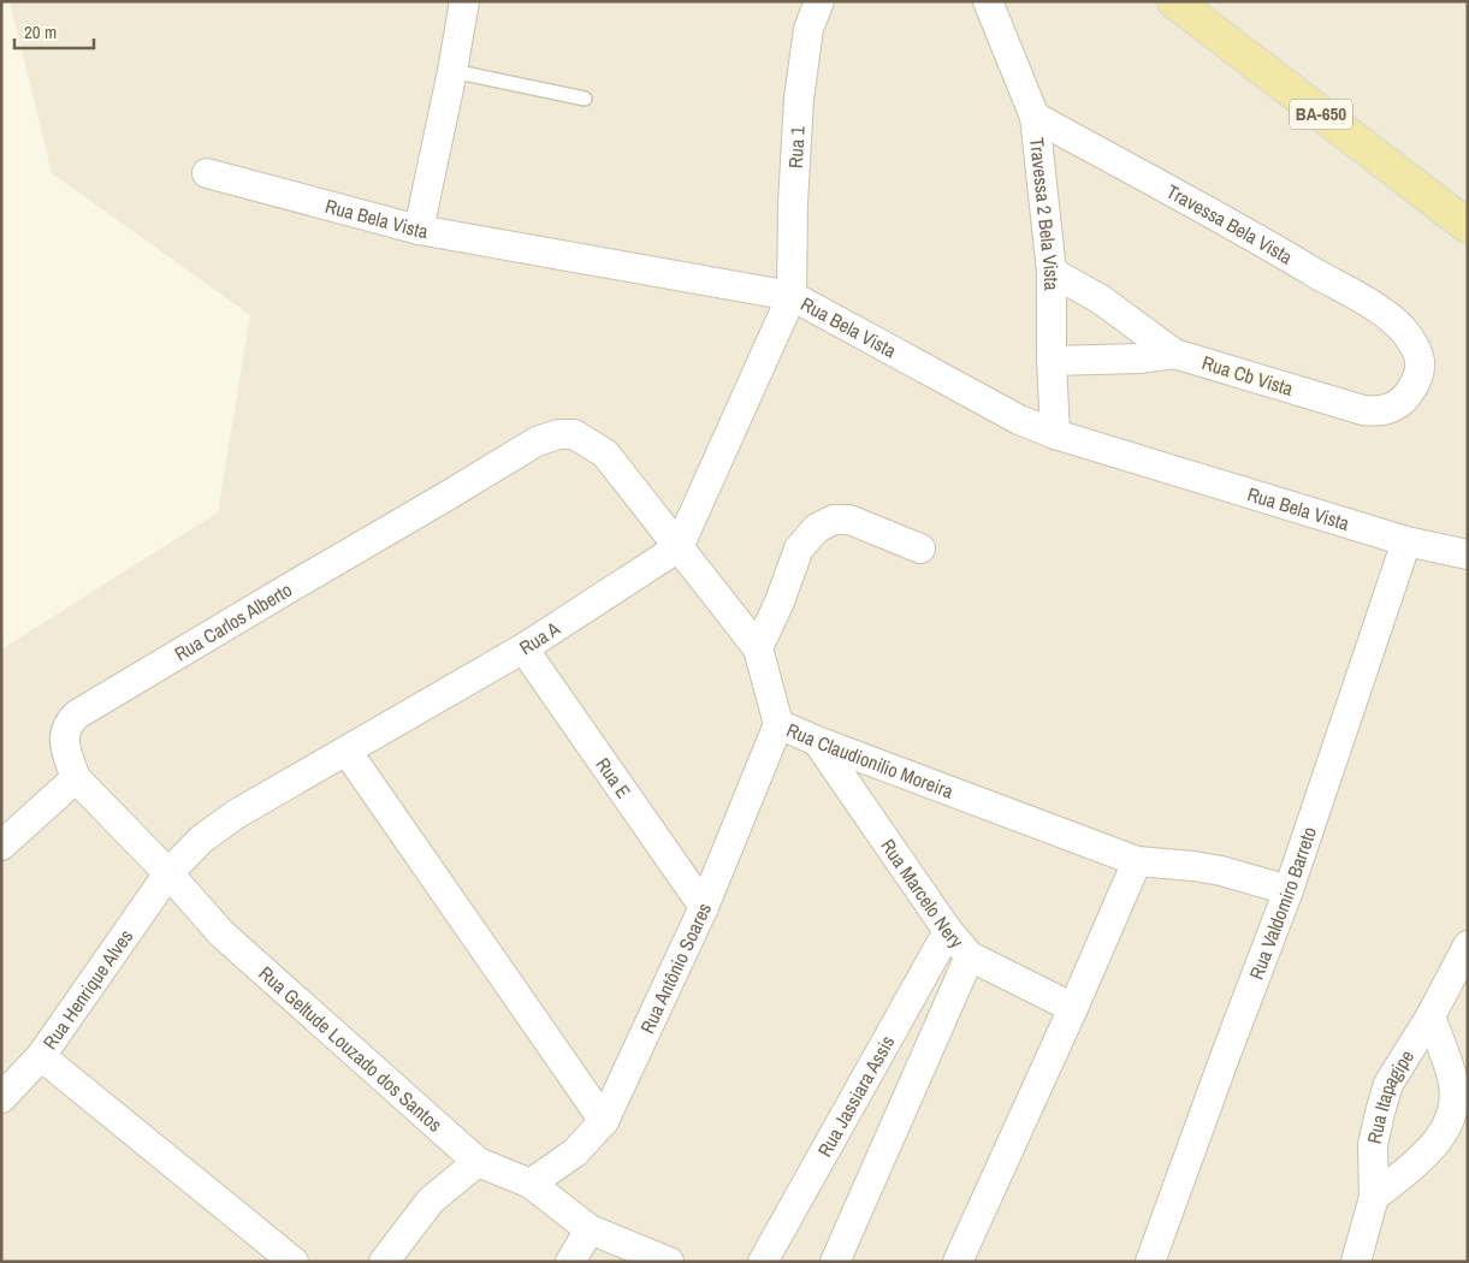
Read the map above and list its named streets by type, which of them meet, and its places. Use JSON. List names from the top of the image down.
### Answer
{
  "streets": {
    "main road": ["BA-650"],
    "street": [
      "Rua 1",
      "Travessa 2 Bela Vista",
      "Rua Bela Vista",
      "Travessa Bela Vista",
      "Rua Cb Vista",
      "Rua Carlos Alberto",
      "Rua A",
      "Rua Claudionilio Moreira",
      "Rua E",
      "Rua Marcelo Nery",
      "Rua Valdomiro Barreto",
      "Rua Antônio Soares",
      "Rua Henrique Alves",
      "Rua Geltude Louzado dos Santos",
      "Rua Jassiara Assis",
      "Rua Itapagipe"
    ]
  },
  "crossings": [
    ["Rua 1", "Rua Bela Vista"],
    ["Travessa 2 Bela Vista", "Rua Bela Vista"],
    ["Travessa 2 Bela Vista", "Travessa Bela Vista"],
    ["Travessa 2 Bela Vista", "Rua Cb Vista"],
    ["Rua Bela Vista", "Rua Valdomiro Barreto"],
    ["Travessa Bela Vista", "Rua Cb Vista"],
    ["Rua Carlos Alberto", "Rua Claudionilio Moreira"],
    ["Rua Carlos Alberto", "Rua Geltude Louzado dos Santos"],
    ["Rua A", "Rua Claudionilio Moreira"],
    ["Rua A", "Rua E"],
    ["Rua A", "Rua Henrique Alves"],
    ["Rua A", "Rua Geltude Louzado dos Santos"],
    ["Rua Claudionilio Moreira", "Rua Marcelo Nery"],
    ["Rua Claudionilio Moreira", "Rua Valdomiro Barreto"],
    ["Rua Claudionilio Moreira", "Rua Antônio Soares"],
    ["Rua E", "Rua Antônio Soares"],
    ["Rua Marcelo Nery", "Rua Jassiara Assis"],
    ["Rua Antônio Soares", "Rua Geltude Louzado dos Santos"],
    ["Rua Henrique Alves", "Rua Geltude Louzado dos Santos"]
  ],
  "scale_bar": "20 m"
}
